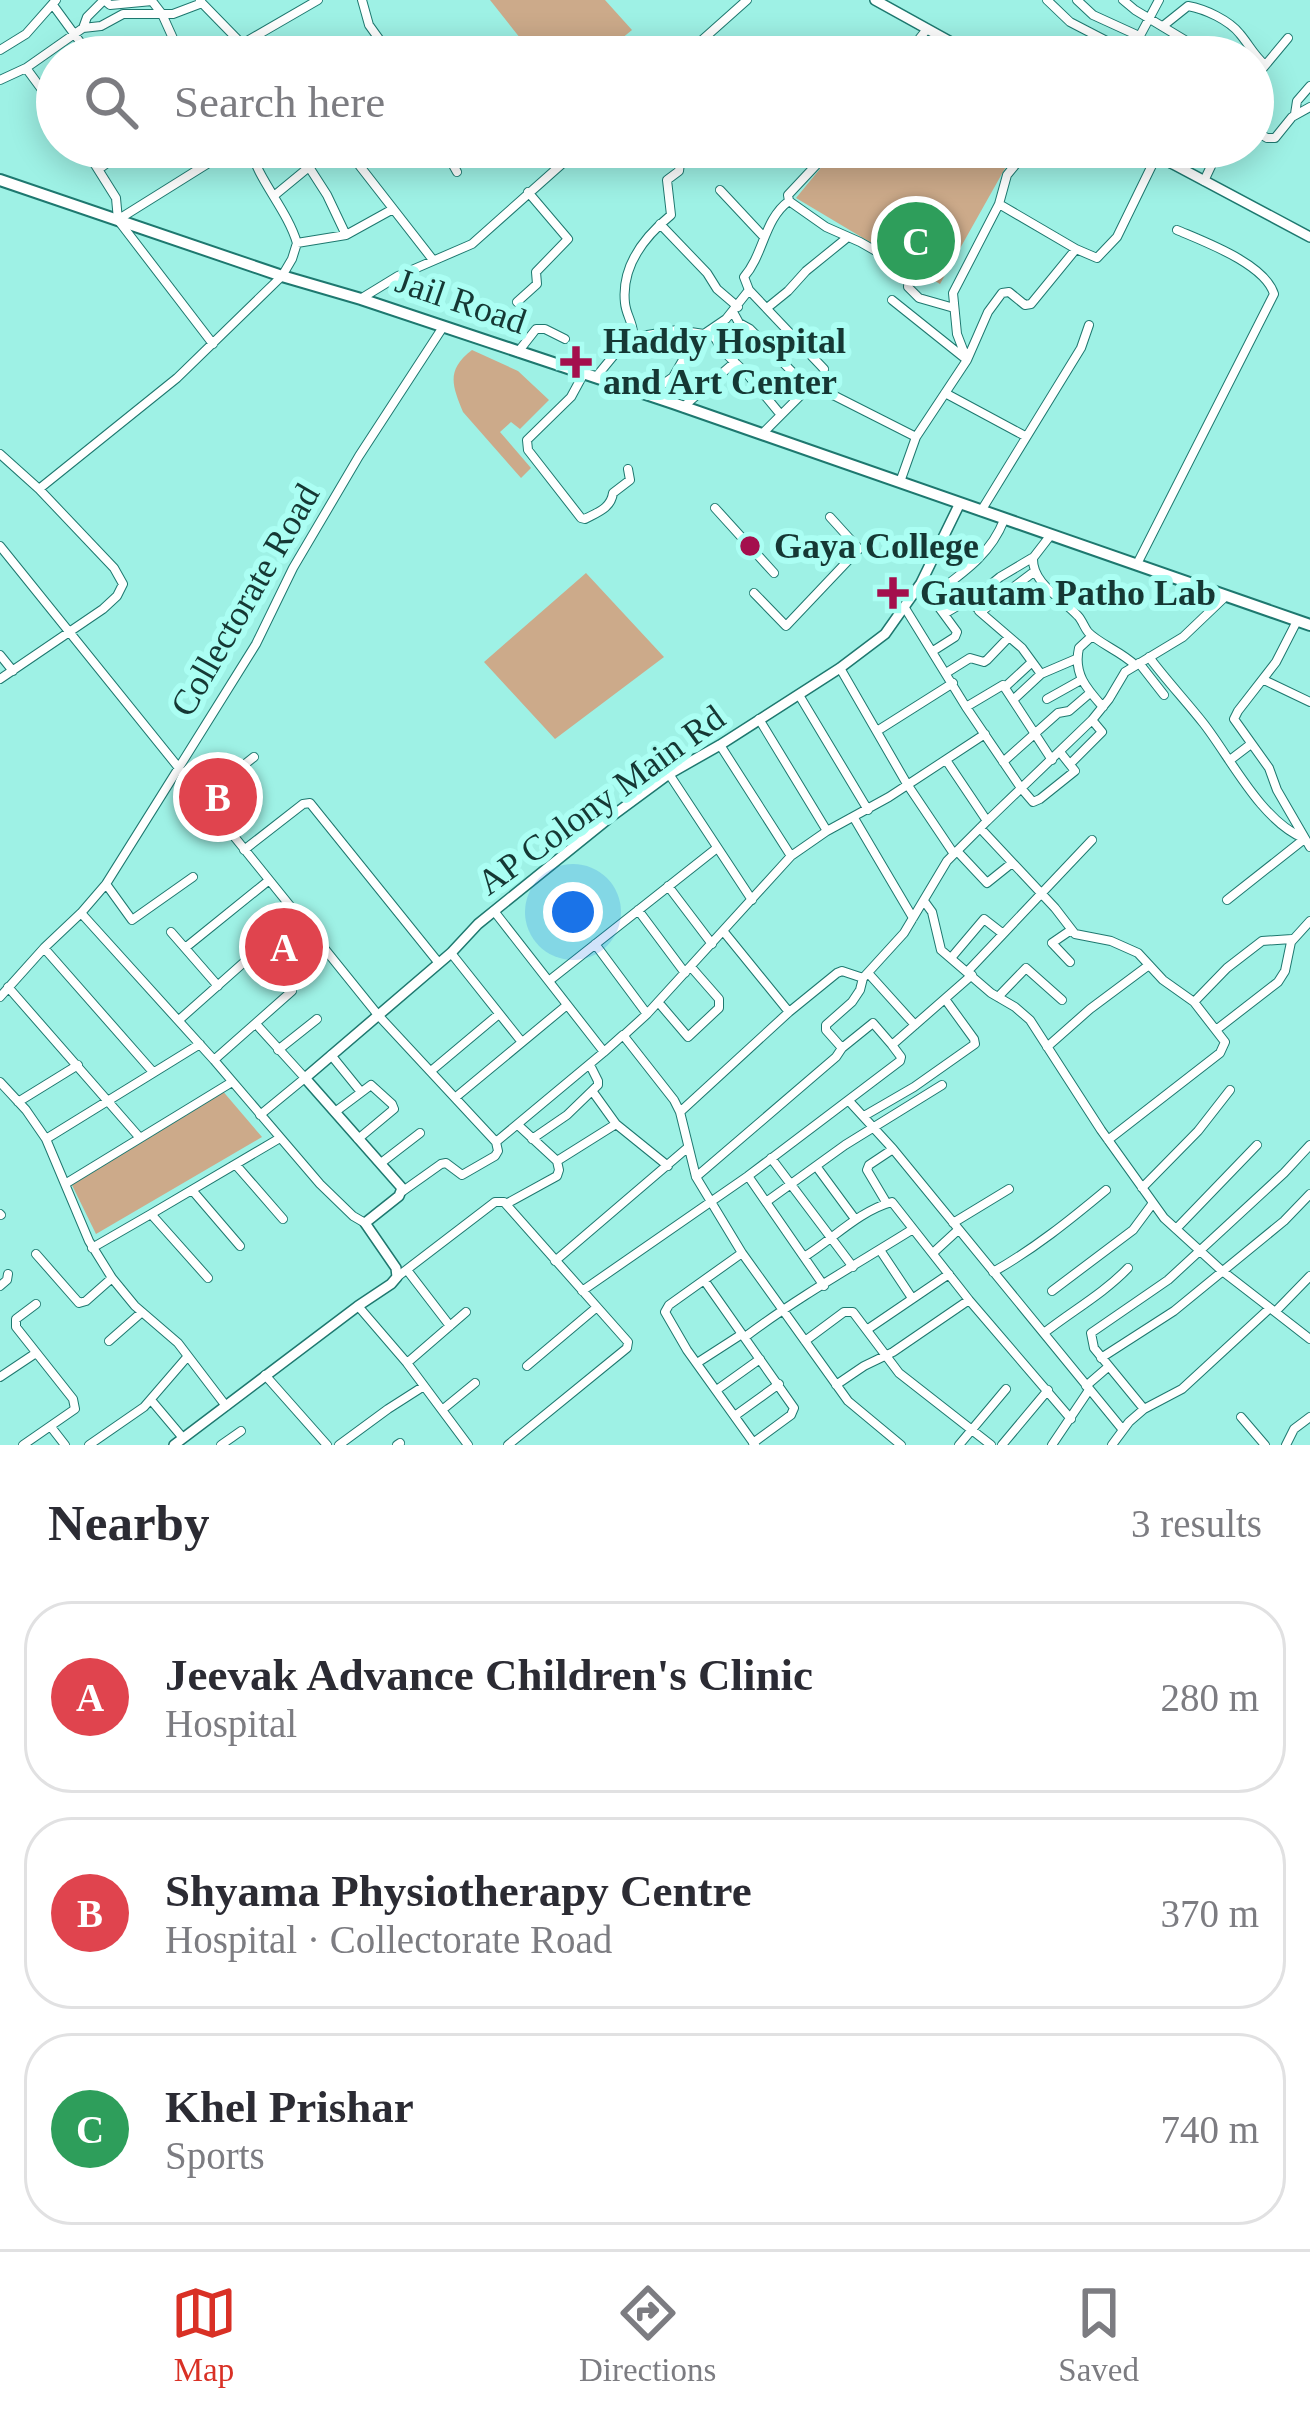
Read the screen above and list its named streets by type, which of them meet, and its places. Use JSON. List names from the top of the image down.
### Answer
{
  "streets": {
    "main road": ["Jail Road"],
    "street": ["Collectorate Road", "AP Colony Main Rd"]
  },
  "crossings": [
    ["Jail Road", "Collectorate Road"],
    ["Jail Road", "AP Colony Main Rd"]
  ],
  "places": {
    "health": ["Haddy Hospital and Art Center", "Gautam Patho Lab"],
    "other": ["Gaya College"]
  },
  "page": {
    "search": "Search here",
    "pins": ["C", "B", "A"],
    "heading": ["Nearby", "3 results"],
    "list": [
      {
        "mark": "A",
        "name": "Jeevak Advance Children's Clinic",
        "note": "Hospital",
        "value": "280 m"
      },
      {
        "mark": "B",
        "name": "Shyama Physiotherapy Centre",
        "note": "Hospital · Collectorate Road",
        "value": "370 m"
      },
      {
        "mark": "C",
        "name": "Khel Prishar",
        "note": "Sports",
        "value": "740 m"
      }
    ],
    "nav": ["Map", "Directions", "Saved"]
  }
}
